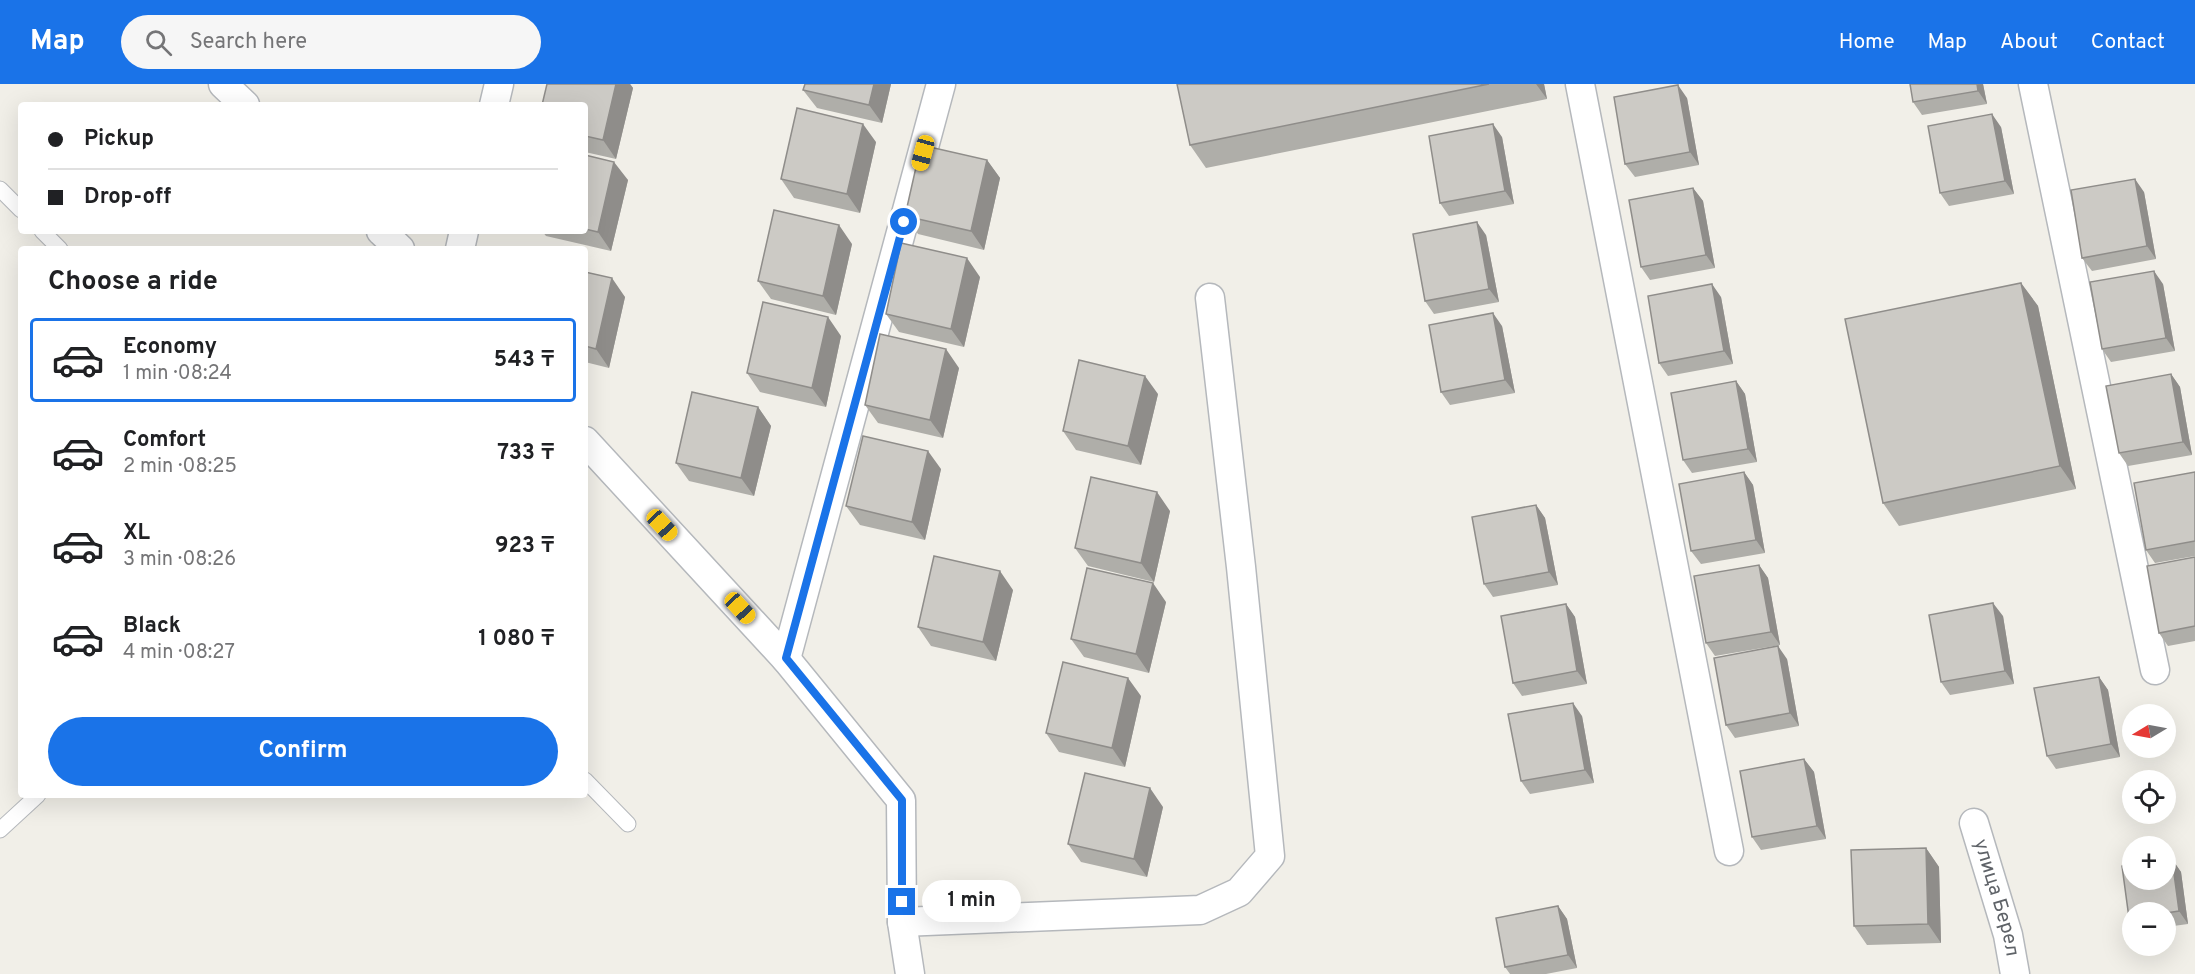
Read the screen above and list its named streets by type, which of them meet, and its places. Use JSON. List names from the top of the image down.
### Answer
{
  "streets": {
    "street": ["улица Берел"]
  },
  "north": "left",
  "page": {
    "header": "Map",
    "search": "Search here",
    "nav": [
      "Home",
      "Map",
      "About",
      "Contact"
    ],
    "banner": ["Pickup", "Drop-off"],
    "heading": "Choose a ride",
    "list": [
      {
        "name": "Economy",
        "note": "1 min · 08:24",
        "value": "543 ₸"
      },
      {
        "name": "Comfort",
        "note": "2 min · 08:25",
        "value": "733 ₸"
      },
      {
        "name": "XL",
        "note": "3 min · 08:26",
        "value": "923 ₸"
      },
      {
        "name": "Black",
        "note": "4 min · 08:27",
        "value": "1 080 ₸"
      }
    ],
    "map_buttons": ["+", "−"],
    "buttons": "Confirm",
    "bubble": "1 min"
  }
}
